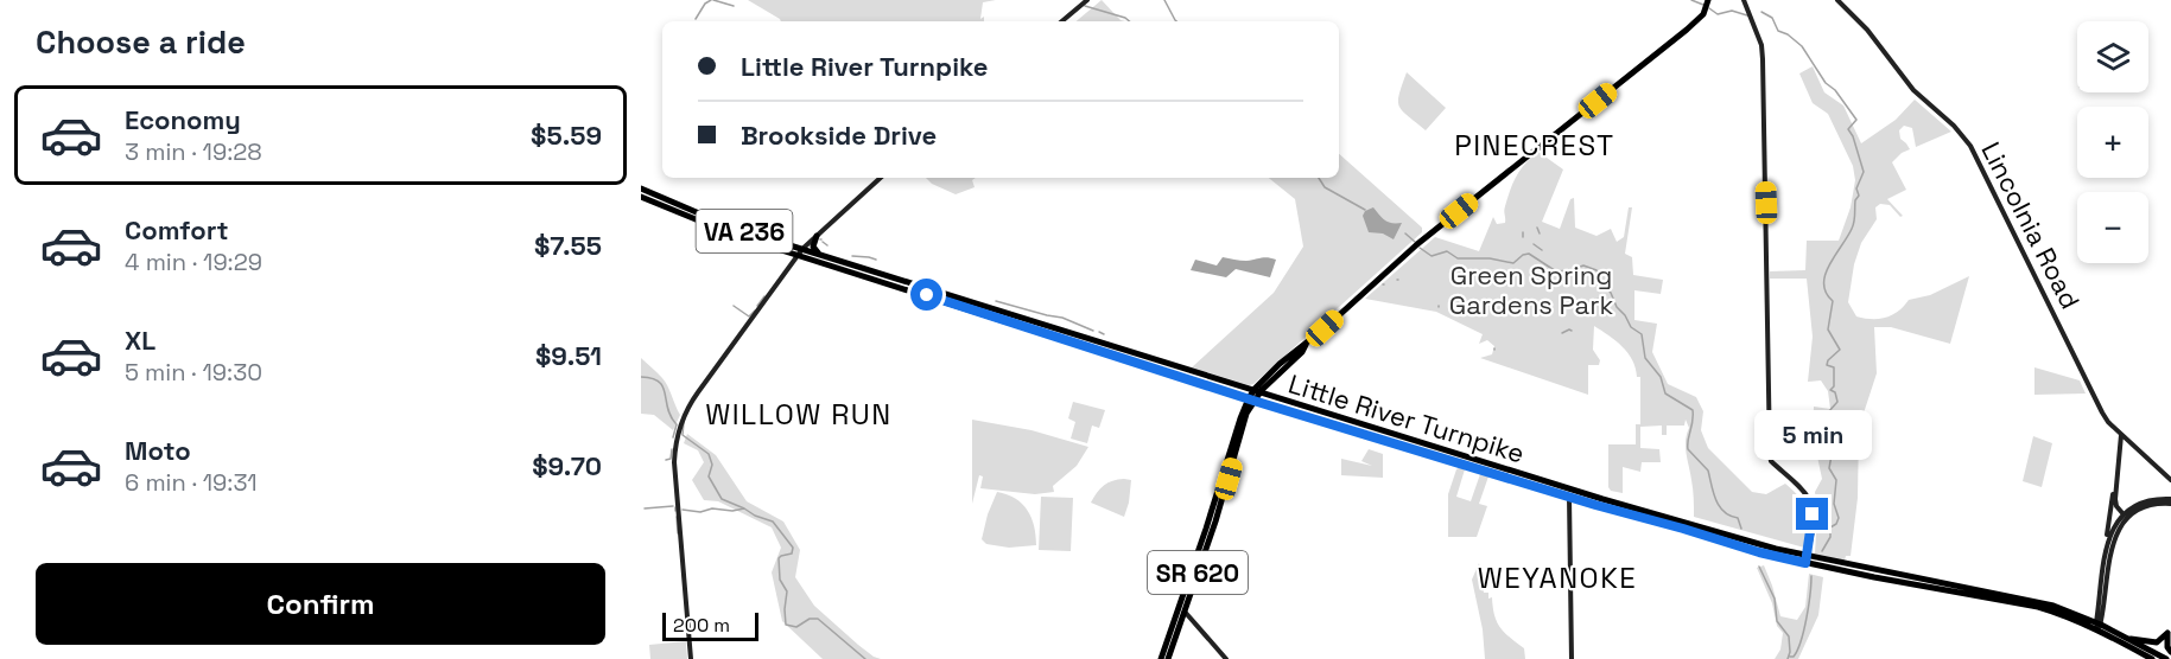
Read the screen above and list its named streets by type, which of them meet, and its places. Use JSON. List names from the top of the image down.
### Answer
{
  "streets": {
    "main road": ["VA 236", "Little River Turnpike", "SR 620"],
    "street": ["Lincolnia Road"]
  },
  "crossings": [
    ["Little River Turnpike", "SR 620"]
  ],
  "districts": ["PINECREST", "WILLOW RUN", "WEYANOKE"],
  "parks": ["Green Spring Gardens Park"],
  "scale_bar": "200 m",
  "page": {
    "heading": "Choose a ride",
    "map_buttons": ["+", "−"],
    "banner": ["Little River Turnpike", "Brookside Drive"],
    "list": [
      {
        "name": "Economy",
        "note": "3 min · 19:28",
        "value": "$5.59"
      },
      {
        "name": "Comfort",
        "note": "4 min · 19:29",
        "value": "$7.55"
      },
      {
        "name": "XL",
        "note": "5 min · 19:30",
        "value": "$9.51"
      },
      {
        "name": "Moto",
        "note": "6 min · 19:31",
        "value": "$9.70"
      }
    ],
    "bubble": "5 min",
    "buttons": "Confirm",
    "scale": "200 m"
  }
}
